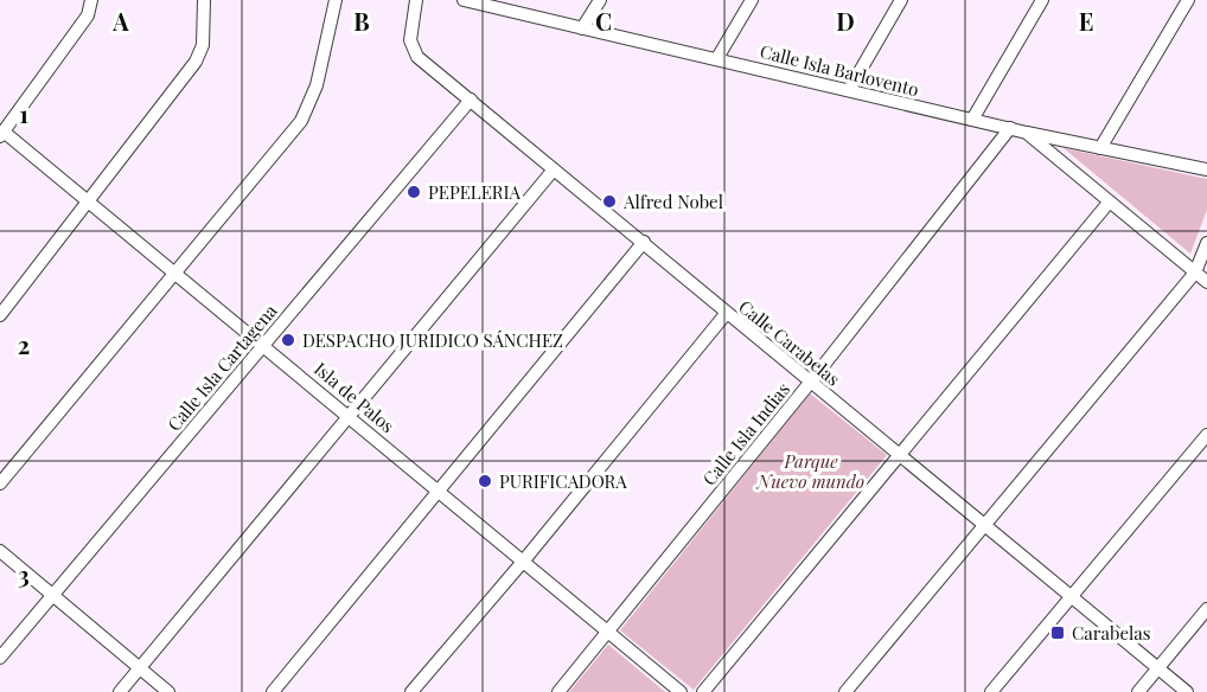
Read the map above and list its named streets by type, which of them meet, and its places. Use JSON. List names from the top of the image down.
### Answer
{
  "streets": {
    "street": [
      "Calle Isla Barlovento",
      "Calle Carabelas",
      "Calle Isla Cartagena",
      "Isla de Palos",
      "Calle Isla Indias"
    ]
  },
  "crossings": [
    ["Calle Isla Barlovento", "Calle Isla Indias"],
    ["Calle Carabelas", "Calle Isla Cartagena"],
    ["Calle Carabelas", "Calle Isla Indias"],
    ["Calle Isla Cartagena", "Isla de Palos"],
    ["Isla de Palos", "Calle Isla Indias"]
  ],
  "parks": ["Parque Nuevo mundo"],
  "places": {
    "other": [
      "PEPELERIA",
      "Alfred Nobel",
      "DESPACHO JURIDICO SÁNCHEZ",
      "PURIFICADORA"
    ],
    "transit": ["Carabelas"]
  },
  "grid": {
    "columns": [
      "A",
      "B",
      "C",
      "D",
      "E"
    ],
    "rows": ["1", "2", "3"]
  }
}
